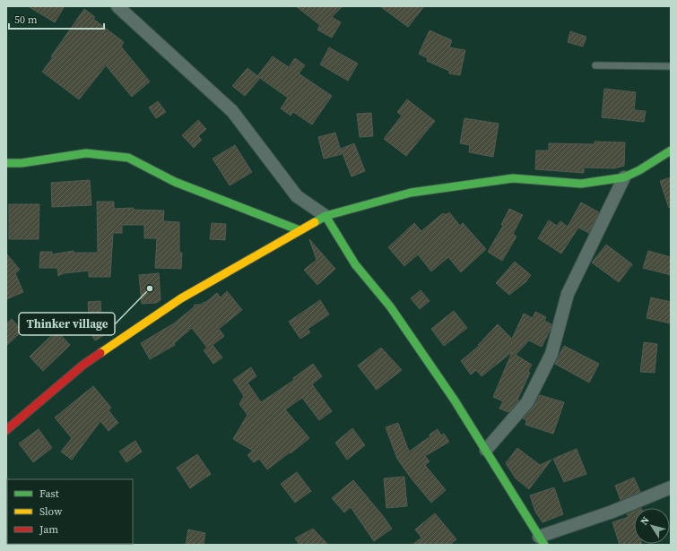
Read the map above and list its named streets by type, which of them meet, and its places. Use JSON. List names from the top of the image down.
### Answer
{
  "places": ["Thinker village"],
  "legend": ["Fast", "Slow", "Jam"],
  "scale_bar": "50 m",
  "north": "top left"
}
